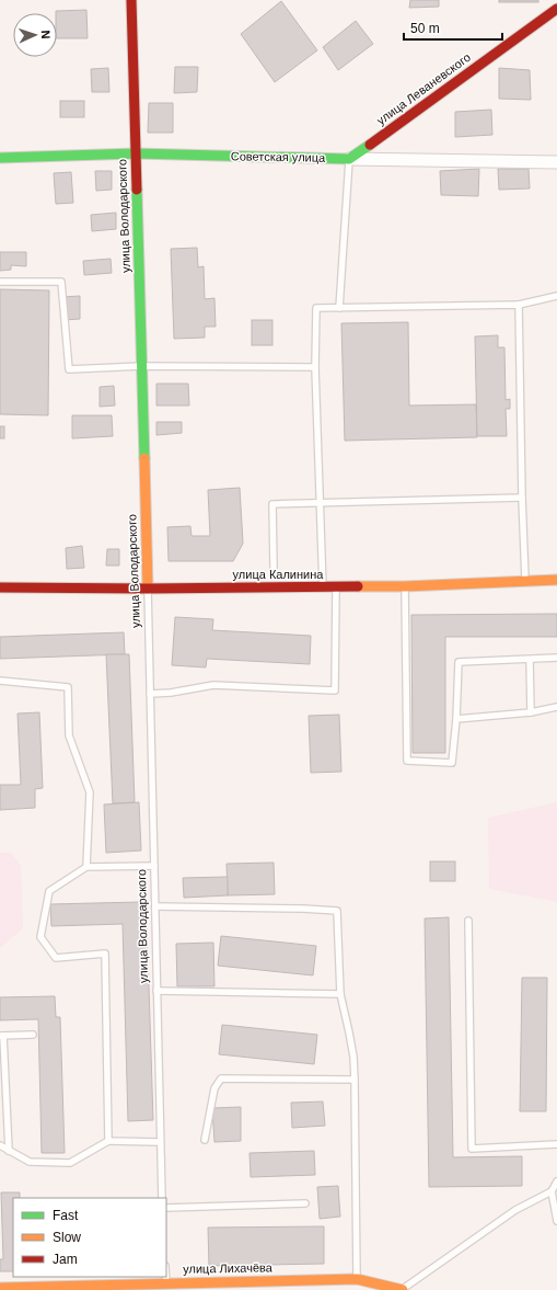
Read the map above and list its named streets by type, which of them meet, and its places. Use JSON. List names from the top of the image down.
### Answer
{
  "streets": {
    "street": [
      "улица Леваневского",
      "Советская улица",
      "улица Володарского",
      "улица Калинина",
      "улица Лихачёва"
    ]
  },
  "crossings": [
    ["улица Леваневского", "Советская улица"],
    ["Советская улица", "улица Володарского"],
    ["улица Володарского", "улица Калинина"]
  ],
  "legend": ["Fast", "Slow", "Jam"],
  "scale_bar": "50 m",
  "north": "right"
}
